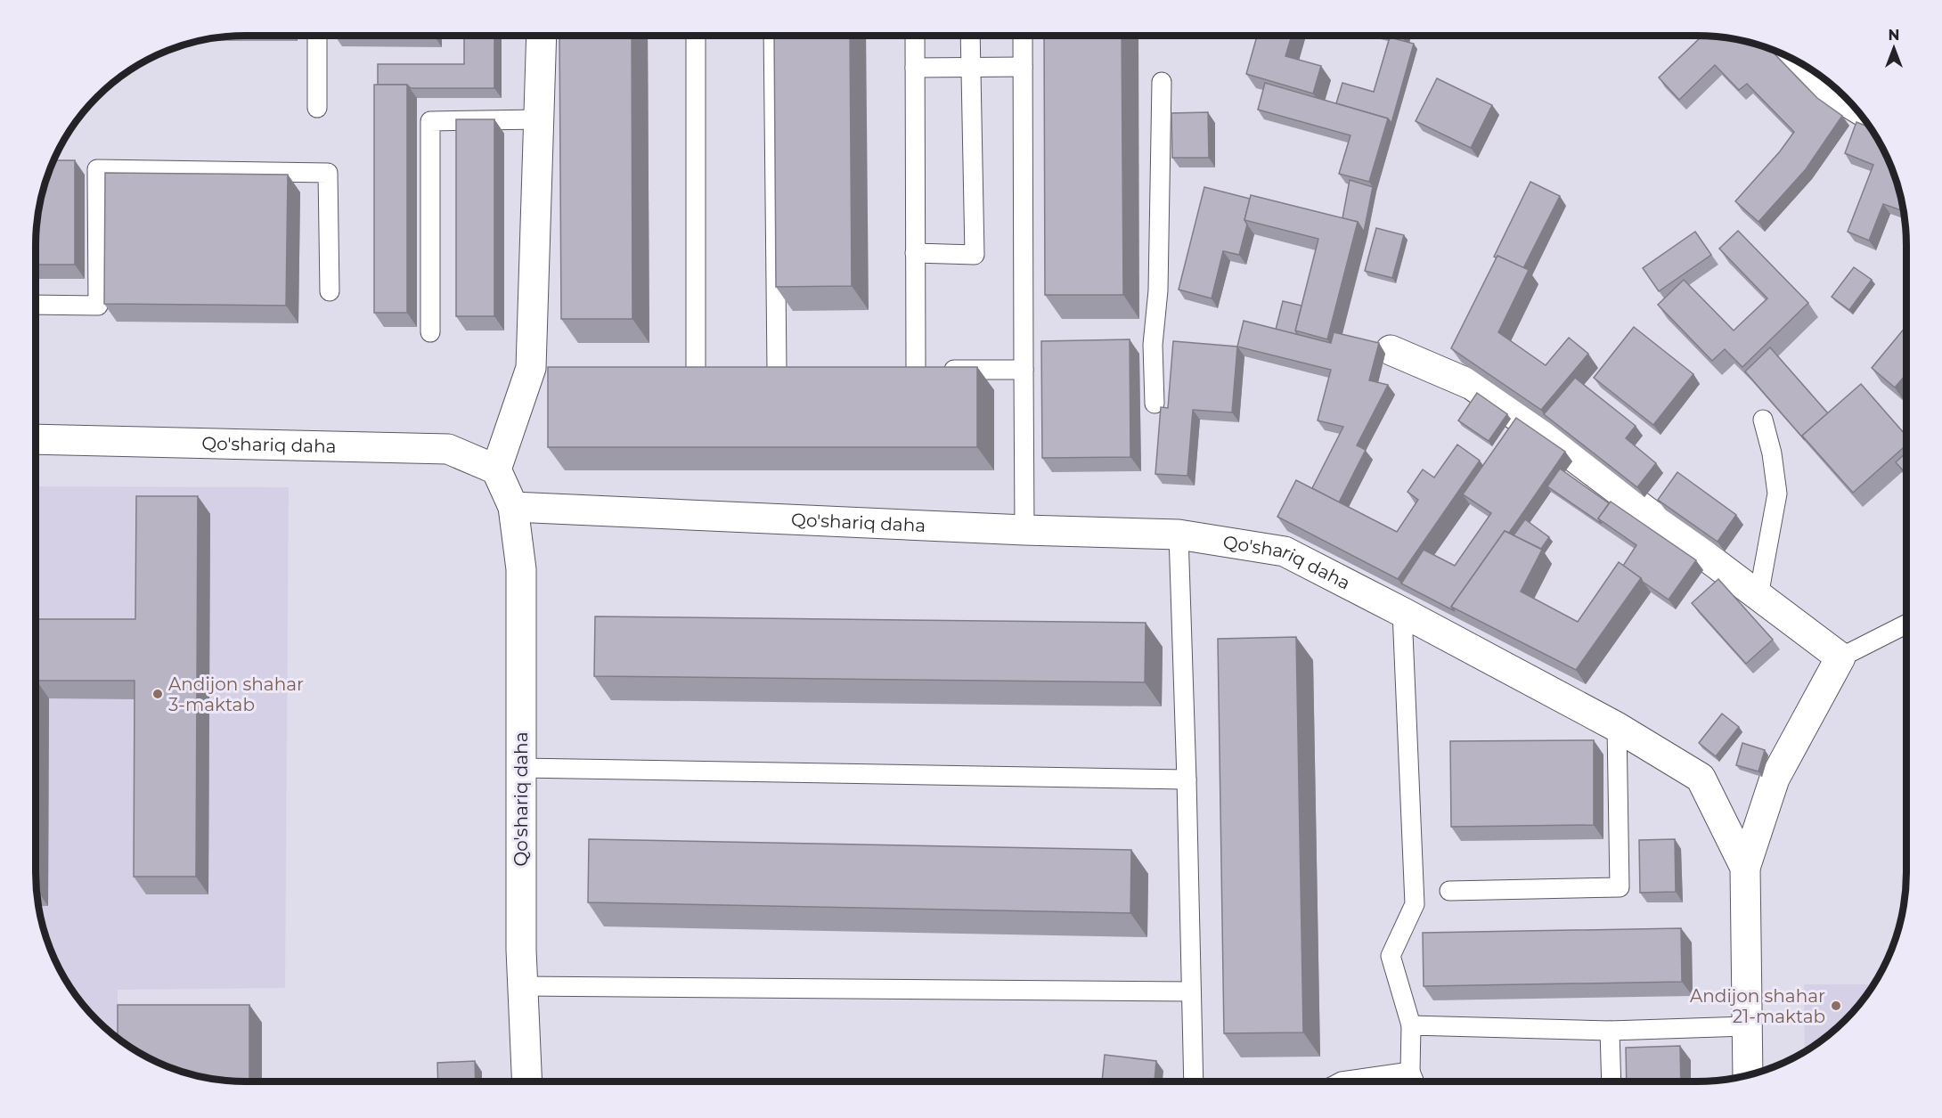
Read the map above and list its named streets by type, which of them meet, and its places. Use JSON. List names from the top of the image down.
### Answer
{
  "streets": {
    "street": ["Qo'shariq daha"]
  },
  "places": ["Andijon shahar 3-maktab", "Andijon shahar 21-maktab"],
  "north": "top"
}
